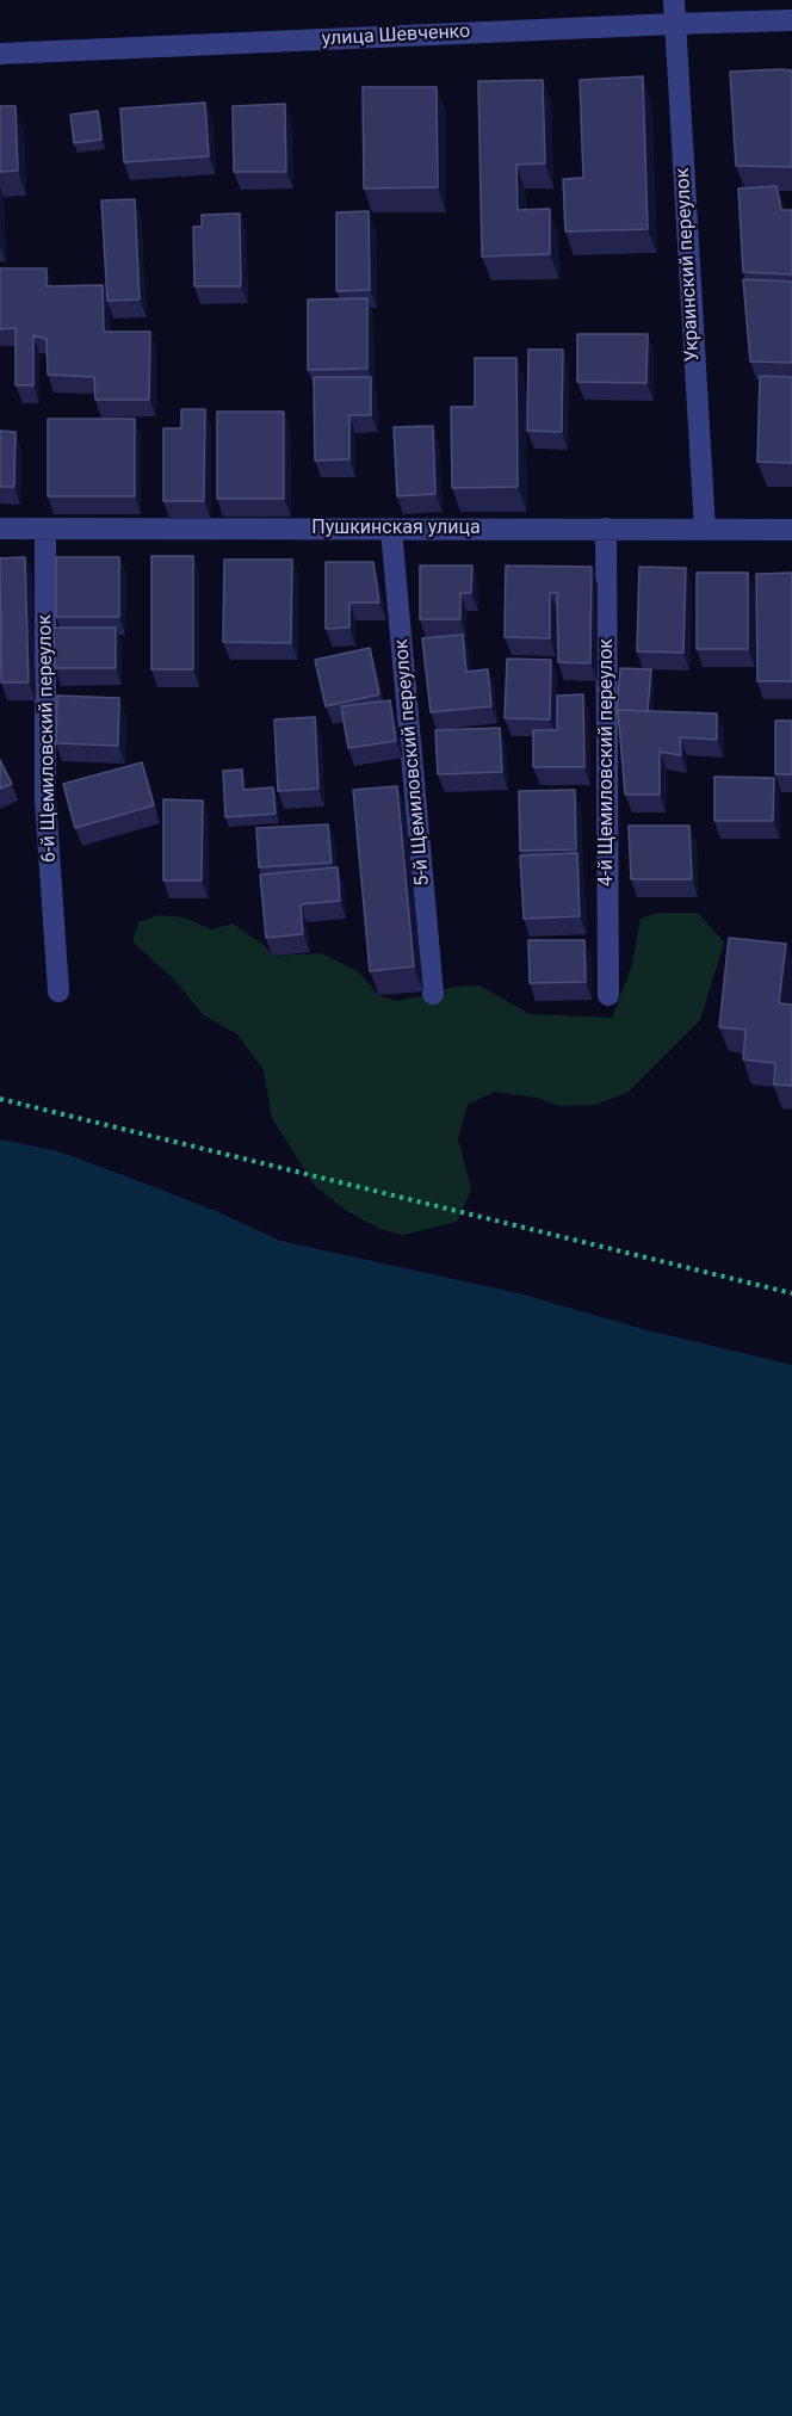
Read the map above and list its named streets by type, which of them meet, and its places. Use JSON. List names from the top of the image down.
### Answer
{
  "streets": {
    "street": [
      "улица Шевченко",
      "Украинский переулок",
      "Пушкинская улица",
      "6-й Щемиловский переулок",
      "5-й Щемиловский переулок",
      "4-й Щемиловский переулок"
    ]
  },
  "crossings": [
    ["улица Шевченко", "Украинский переулок"],
    ["Украинский переулок", "Пушкинская улица"],
    ["Пушкинская улица", "6-й Щемиловский переулок"],
    ["Пушкинская улица", "5-й Щемиловский переулок"],
    ["Пушкинская улица", "4-й Щемиловский переулок"]
  ]
}
